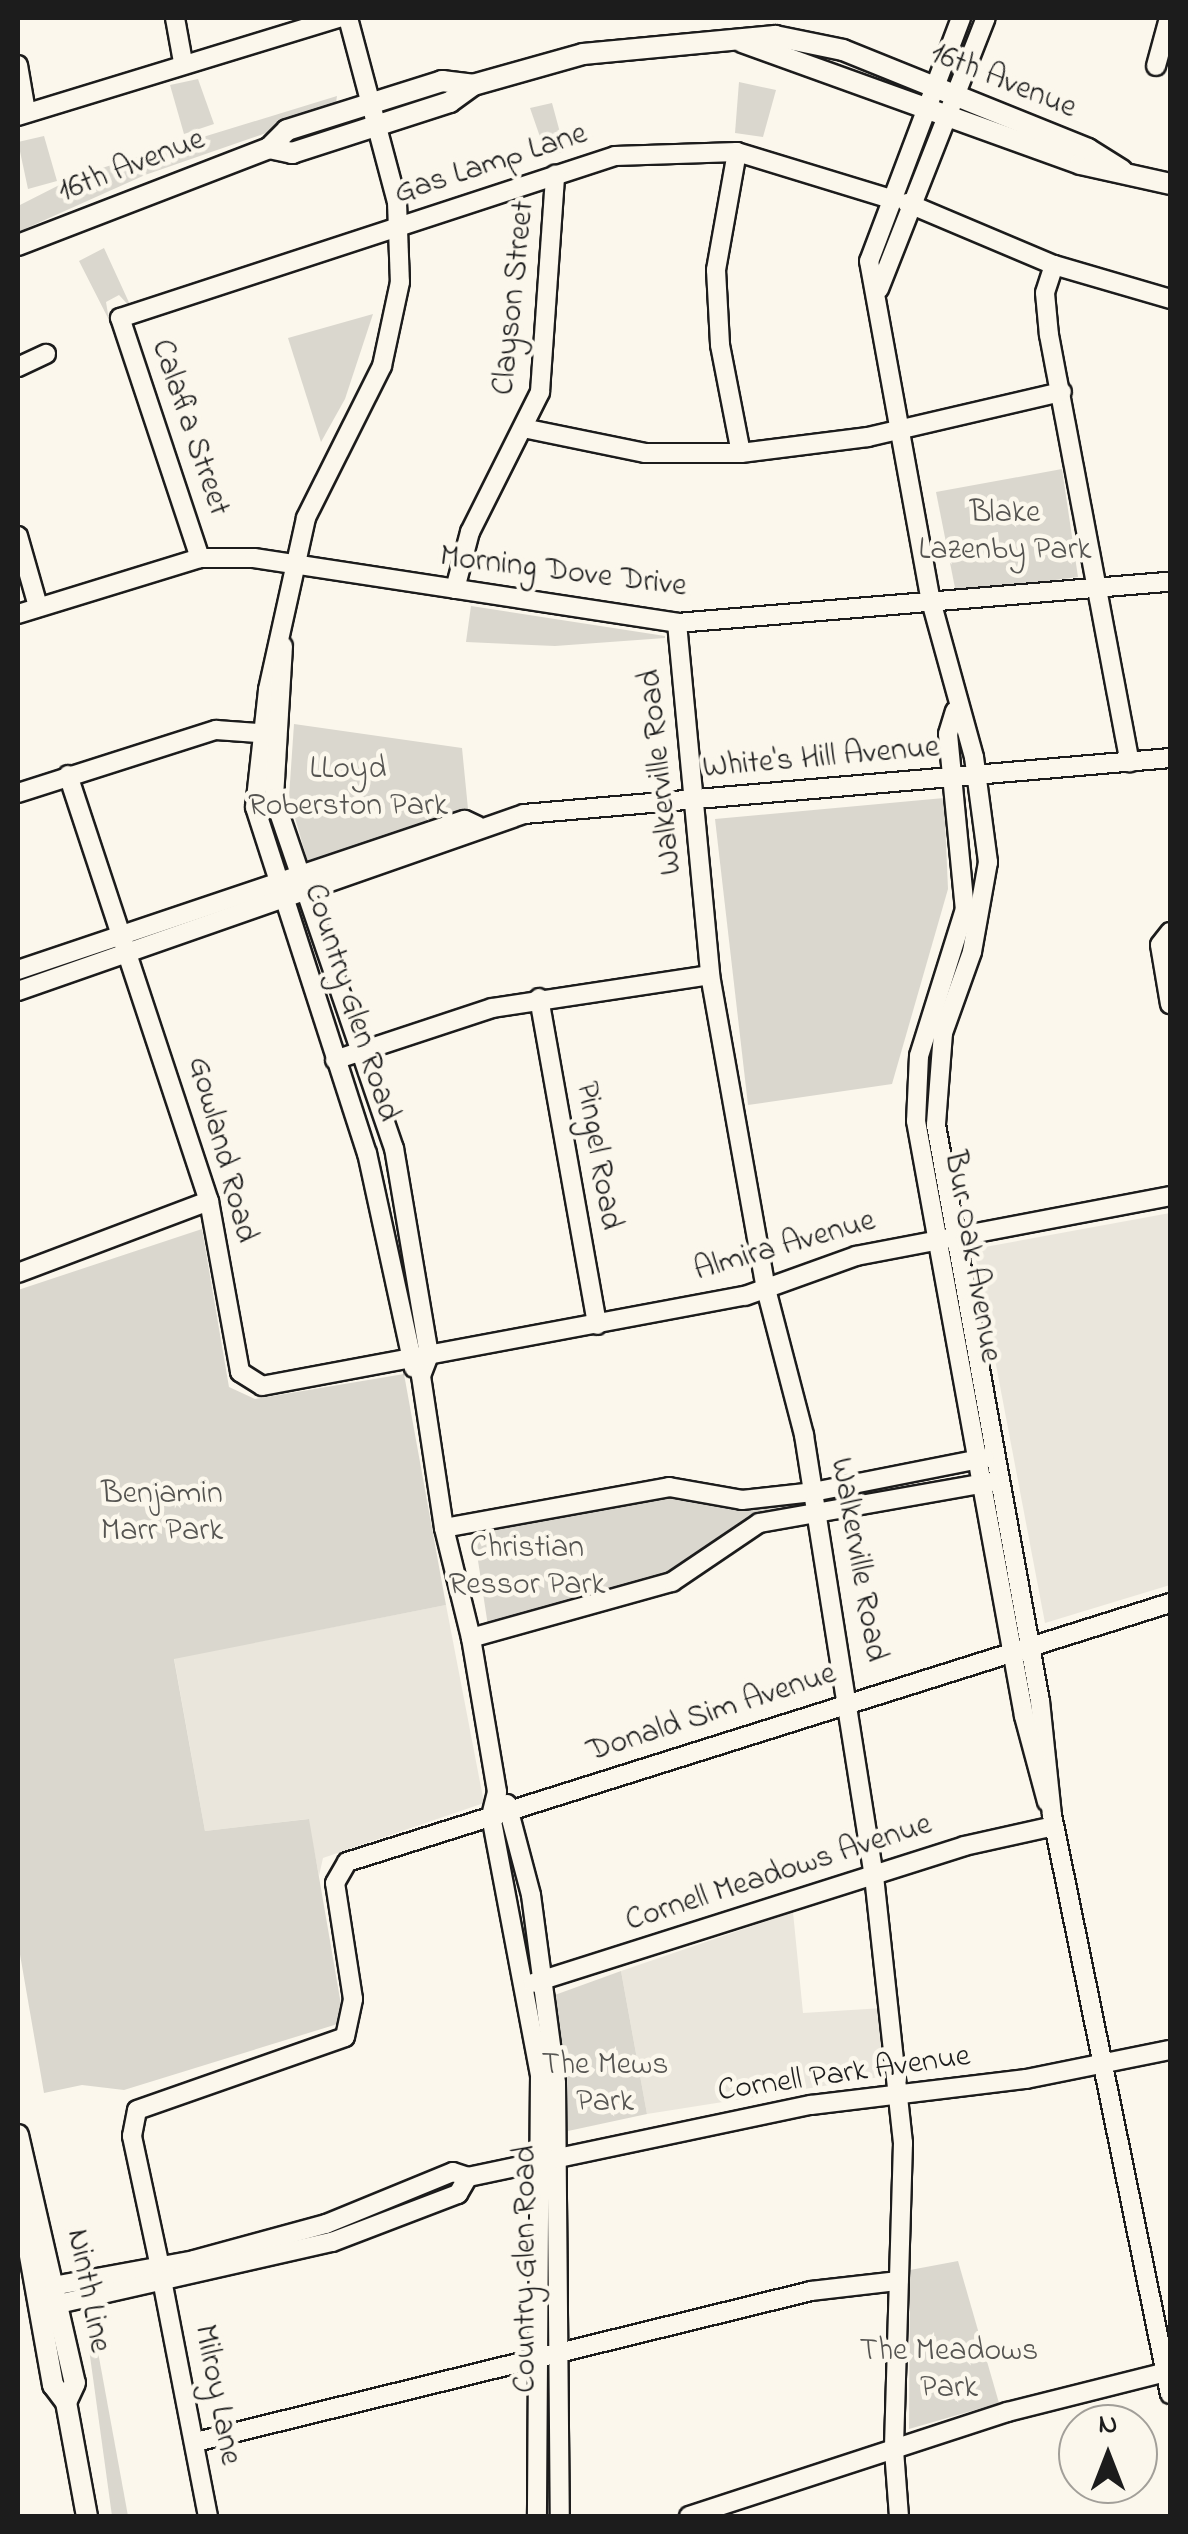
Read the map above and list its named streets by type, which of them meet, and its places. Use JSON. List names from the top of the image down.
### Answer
{
  "streets": {
    "main road": ["16th Avenue", "Ninth Line"],
    "street": [
      "Gas Lamp Lane",
      "Clayson Street",
      "Calafia Street",
      "Morning Dove Drive",
      "White's Hill Avenue",
      "Walkerville Road",
      "Country Glen Road",
      "Gowland Road",
      "Pingel Road",
      "Almira Avenue",
      "Bur Oak Avenue",
      "Donald Sim Avenue",
      "Cornell Meadows Avenue",
      "Cornell Park Avenue",
      "Milroy Lane"
    ]
  },
  "crossings": [
    ["16th Avenue", "Country Glen Road"],
    ["16th Avenue", "Bur Oak Avenue"],
    ["Gas Lamp Lane", "Clayson Street"],
    ["Gas Lamp Lane", "Calafia Street"],
    ["Gas Lamp Lane", "Country Glen Road"],
    ["Gas Lamp Lane", "Bur Oak Avenue"],
    ["Clayson Street", "Morning Dove Drive"],
    ["Calafia Street", "Morning Dove Drive"],
    ["Morning Dove Drive", "Walkerville Road"],
    ["Morning Dove Drive", "Country Glen Road"],
    ["Morning Dove Drive", "Bur Oak Avenue"],
    ["White's Hill Avenue", "Walkerville Road"],
    ["White's Hill Avenue", "Country Glen Road"],
    ["White's Hill Avenue", "Gowland Road"],
    ["White's Hill Avenue", "Bur Oak Avenue"],
    ["Walkerville Road", "Almira Avenue"],
    ["Walkerville Road", "Donald Sim Avenue"],
    ["Walkerville Road", "Cornell Meadows Avenue"],
    ["Walkerville Road", "Cornell Park Avenue"],
    ["Country Glen Road", "Gowland Road"],
    ["Country Glen Road", "Almira Avenue"],
    ["Country Glen Road", "Donald Sim Avenue"],
    ["Country Glen Road", "Cornell Meadows Avenue"],
    ["Country Glen Road", "Cornell Park Avenue"],
    ["Gowland Road", "Almira Avenue"],
    ["Pingel Road", "Almira Avenue"],
    ["Almira Avenue", "Bur Oak Avenue"],
    ["Bur Oak Avenue", "Donald Sim Avenue"],
    ["Bur Oak Avenue", "Cornell Meadows Avenue"],
    ["Bur Oak Avenue", "Cornell Park Avenue"],
    ["Donald Sim Avenue", "Cornell Park Avenue"],
    ["Donald Sim Avenue", "Milroy Lane"],
    ["Cornell Park Avenue", "Ninth Line"],
    ["Cornell Park Avenue", "Milroy Lane"]
  ],
  "parks": [
    "Blake Lazenby Park",
    "LLoyd Roberston Park",
    "Benjamin Marr Park",
    "Christian Ressor Park",
    "The Mews Park",
    "The Meadows Park"
  ],
  "north": "top"
}
